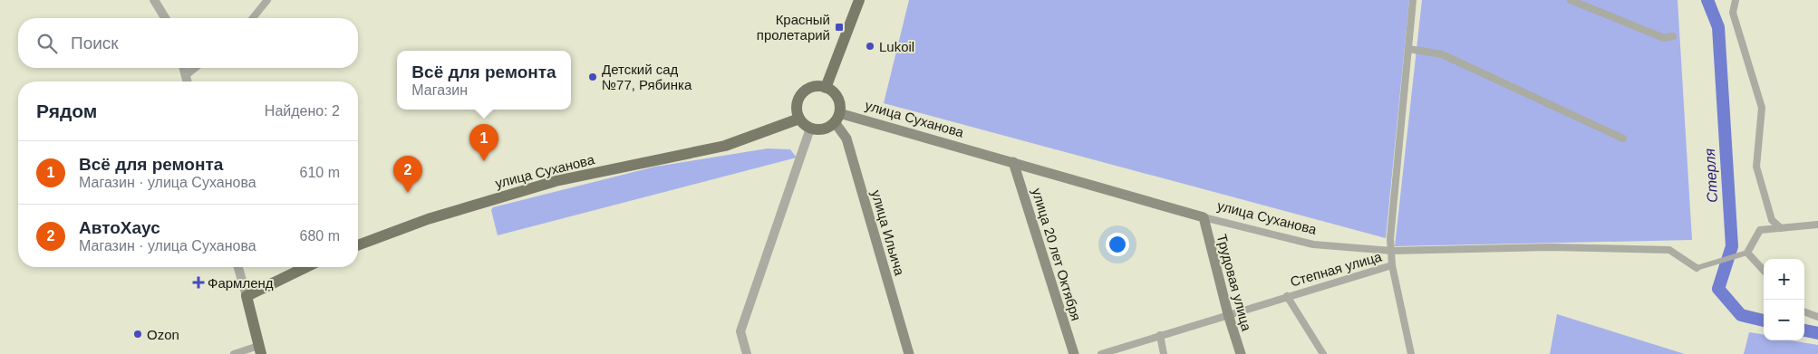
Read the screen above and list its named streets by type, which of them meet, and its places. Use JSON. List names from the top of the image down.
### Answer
{
  "streets": {
    "main road": [
      "улица Суханова",
      "улица Ильича",
      "улица 20 лет Октября",
      "Трудовая улица"
    ],
    "street": ["Степная улица"]
  },
  "crossings": [
    ["улица Суханова", "улица Ильича"],
    ["улица Суханова", "улица 20 лет Октября"],
    ["улица Суханова", "Трудовая улица"],
    ["Степная улица", "Трудовая улица"]
  ],
  "water": ["Стерля"],
  "places": {
    "transit": ["Красный пролетарий"],
    "other": ["Lukoil", "Детский сад №77, Рябинка", "Ozon"],
    "health": ["Фармленд"]
  },
  "page": {
    "search": "Поиск",
    "popup": ["Всё для ремонта", "Магазин"],
    "heading": ["Рядом", "Найдено: 2"],
    "pins": ["1", "2"],
    "list": [
      {
        "mark": "1",
        "name": "Всё для ремонта",
        "note": "Магазин · улица Суханова",
        "value": "610 m"
      },
      {
        "mark": "2",
        "name": "АвтоХаус",
        "note": "Магазин · улица Суханова",
        "value": "680 m"
      }
    ],
    "map_buttons": ["+", "−"]
  }
}
